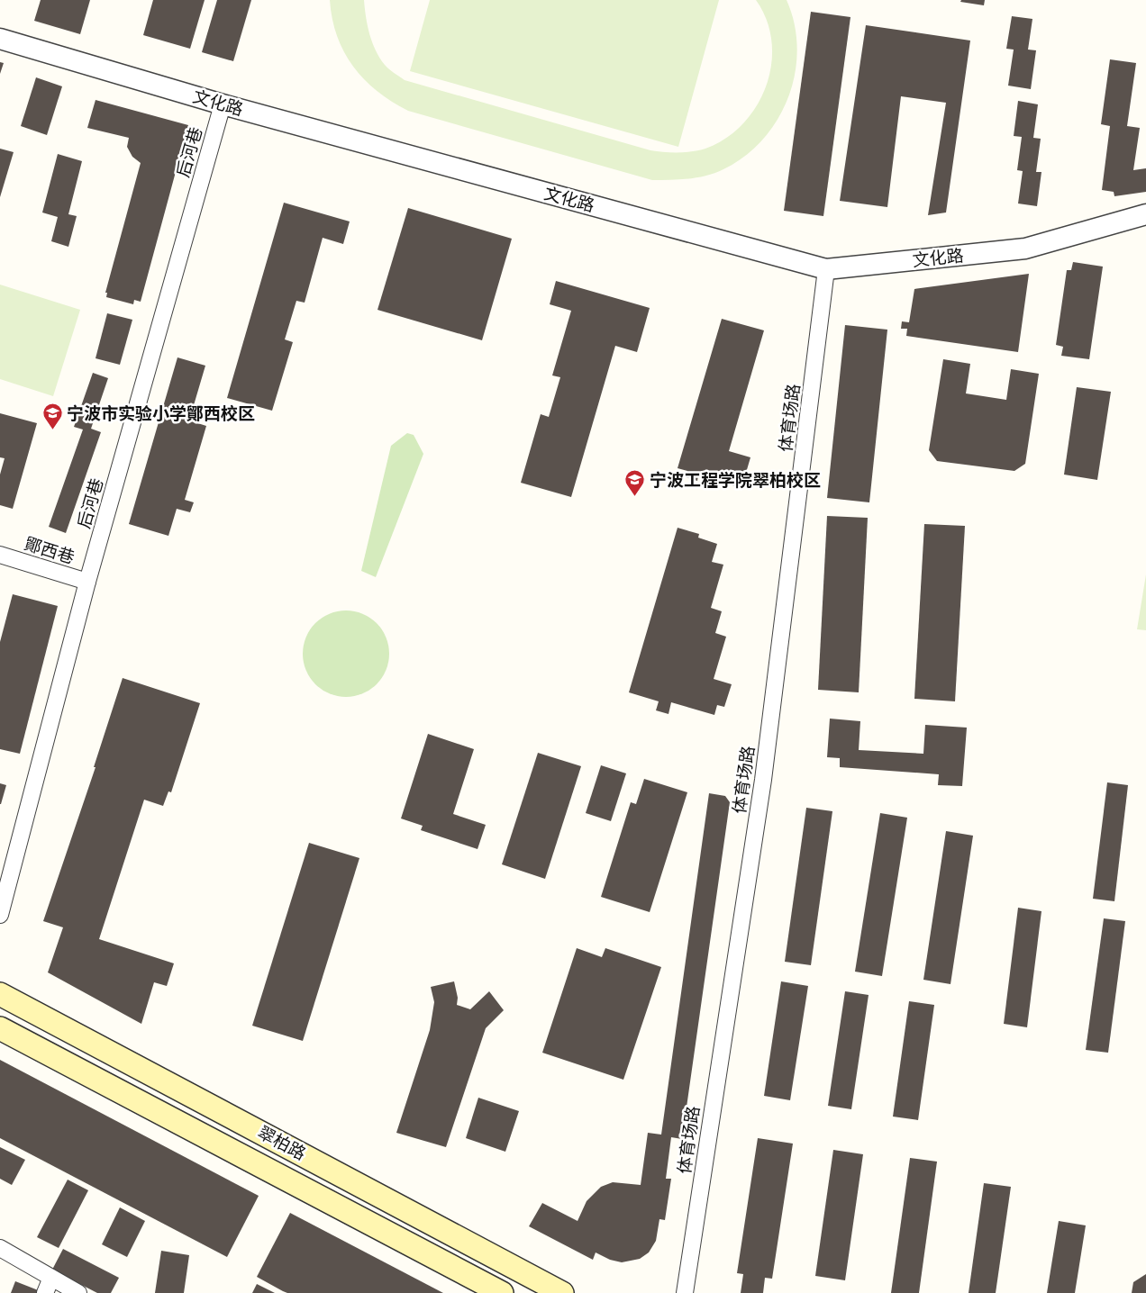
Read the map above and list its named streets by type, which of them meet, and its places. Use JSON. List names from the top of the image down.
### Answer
{
  "streets": {
    "main road": ["翠柏路"],
    "street": [
      "文化路",
      "后河巷",
      "体育场路",
      "鄮西巷"
    ]
  },
  "crossings": [
    ["文化路", "后河巷"],
    ["文化路", "体育场路"],
    ["后河巷", "鄮西巷"]
  ],
  "places": {
    "school or university": ["宁波市实验小学鄮西校区", "宁波工程学院翠柏校区"]
  }
}
